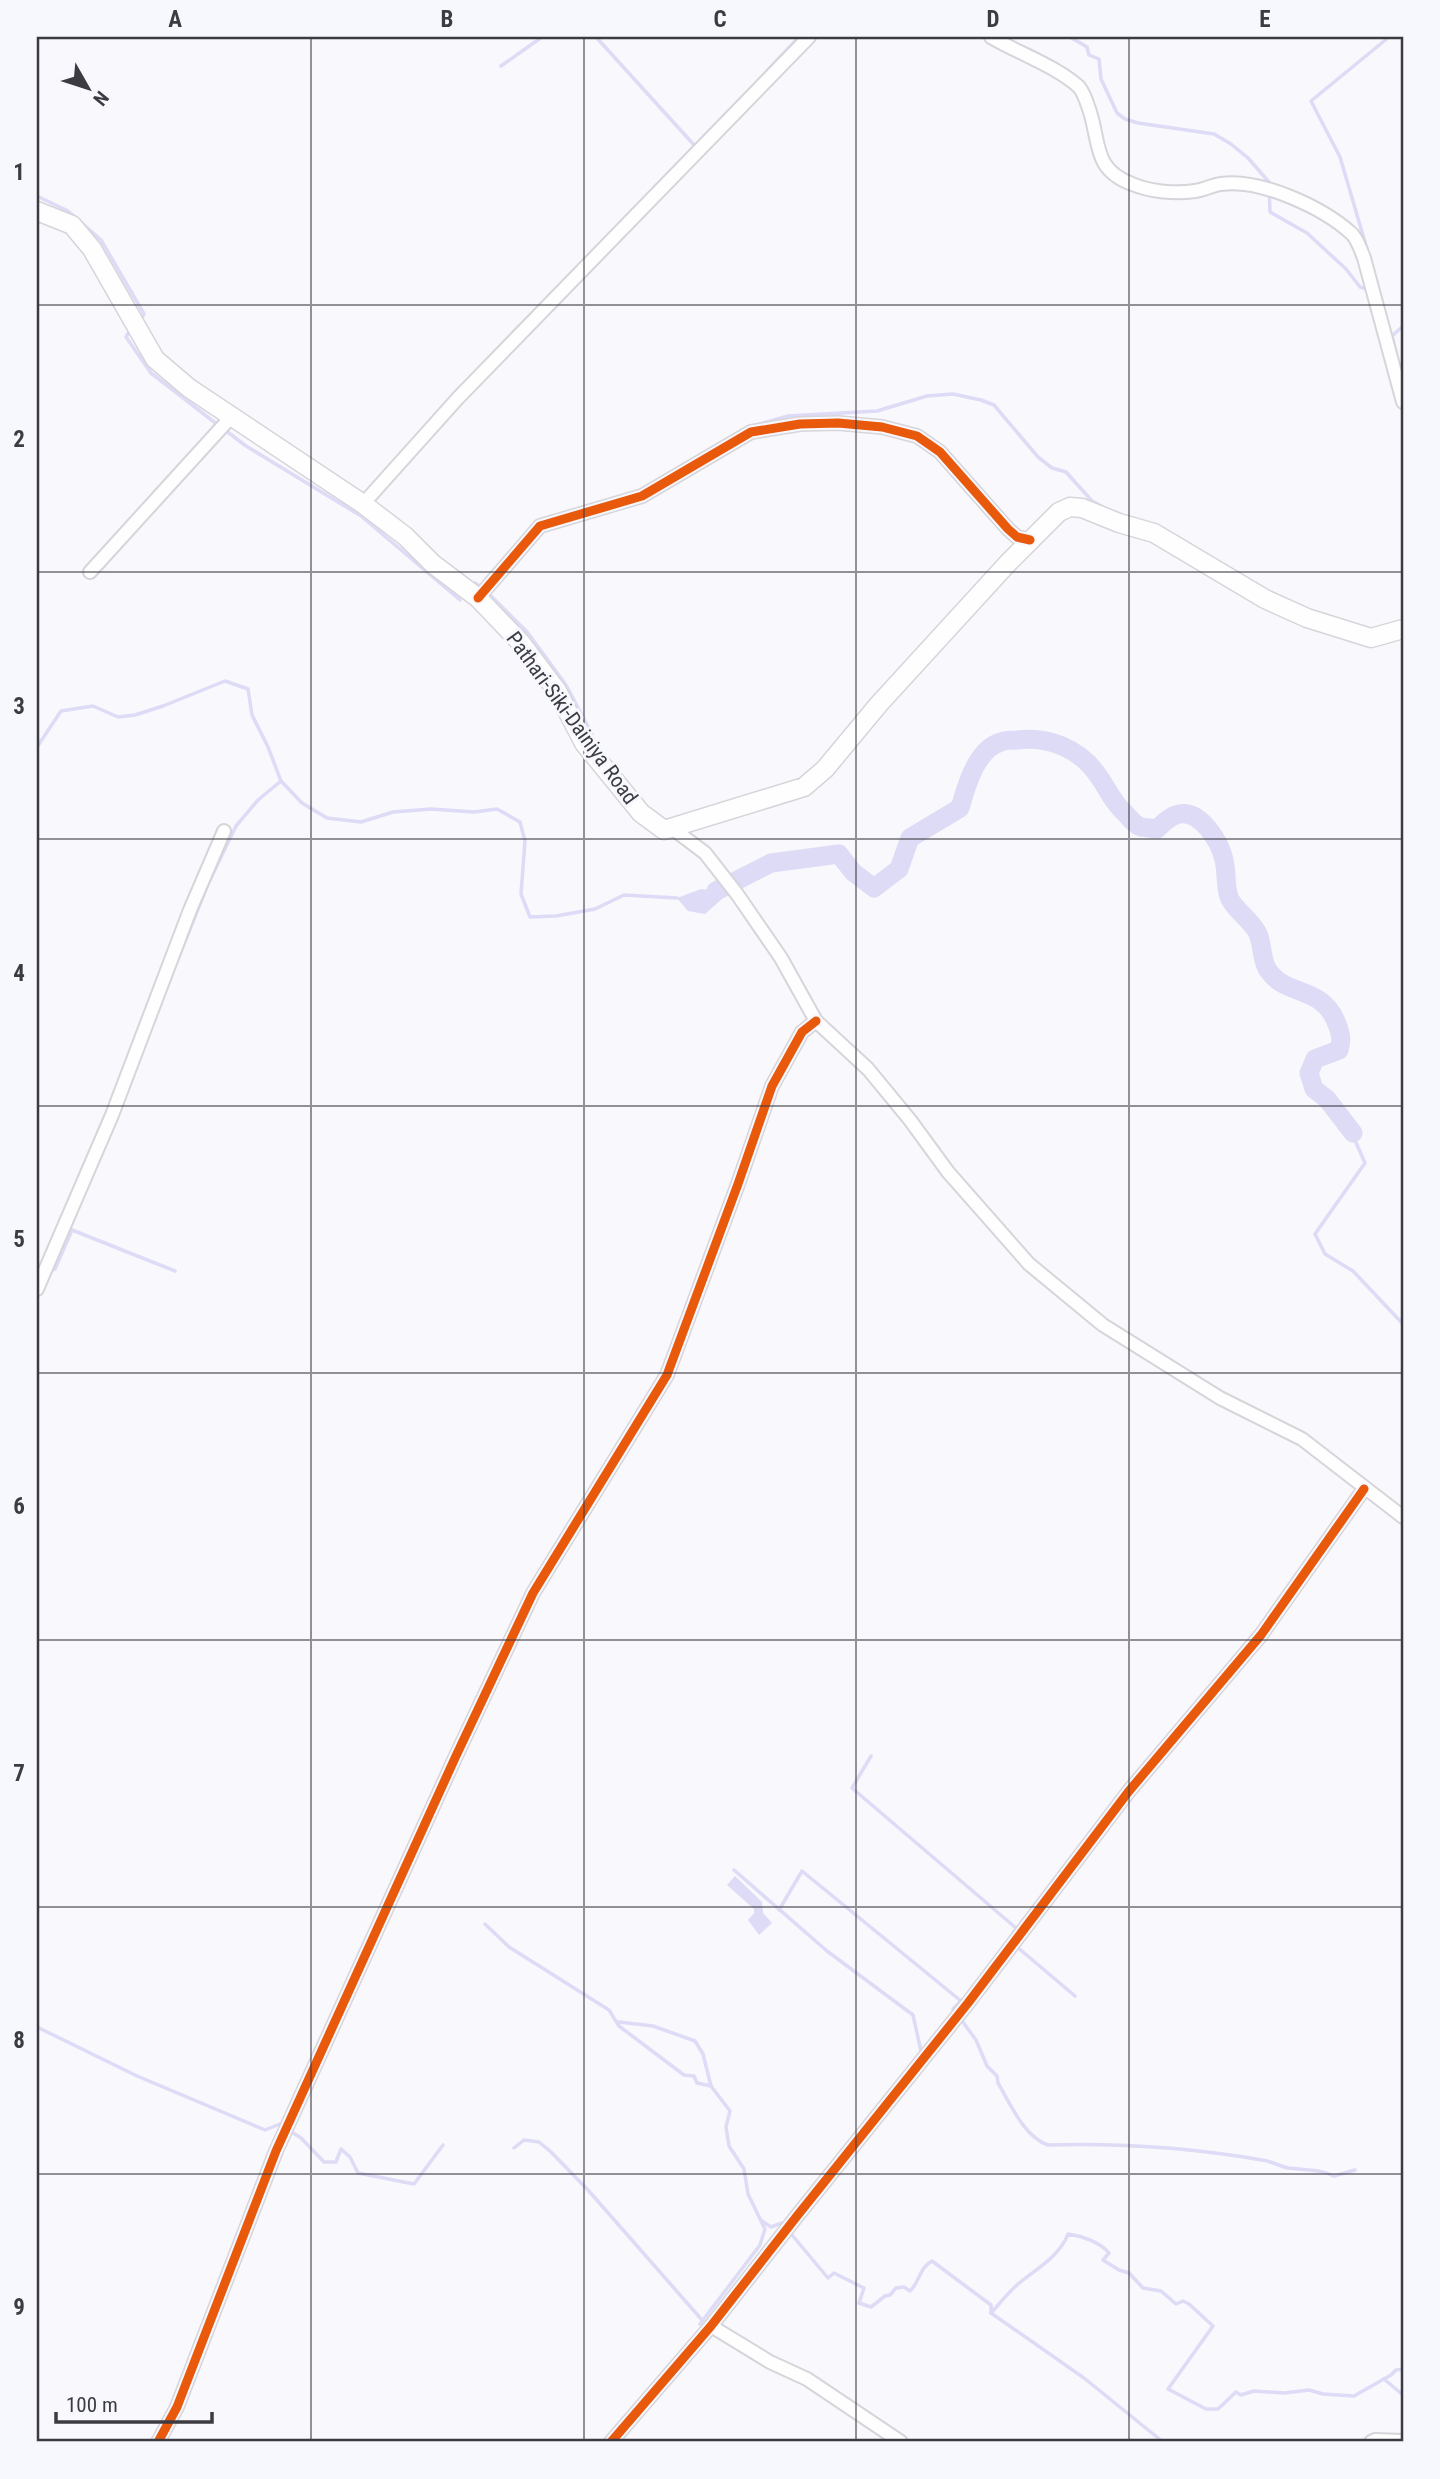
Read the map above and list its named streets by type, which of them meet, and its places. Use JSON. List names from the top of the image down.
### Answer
{
  "streets": {
    "main road": ["Pathari-Siki-Dainiya Road"]
  },
  "scale_bar": "100 m",
  "north": "bottom right",
  "grid": {
    "columns": [
      "A",
      "B",
      "C",
      "D",
      "E"
    ],
    "rows": [
      "1",
      "2",
      "3",
      "4",
      "5",
      "6",
      "7",
      "8",
      "9"
    ]
  }
}
